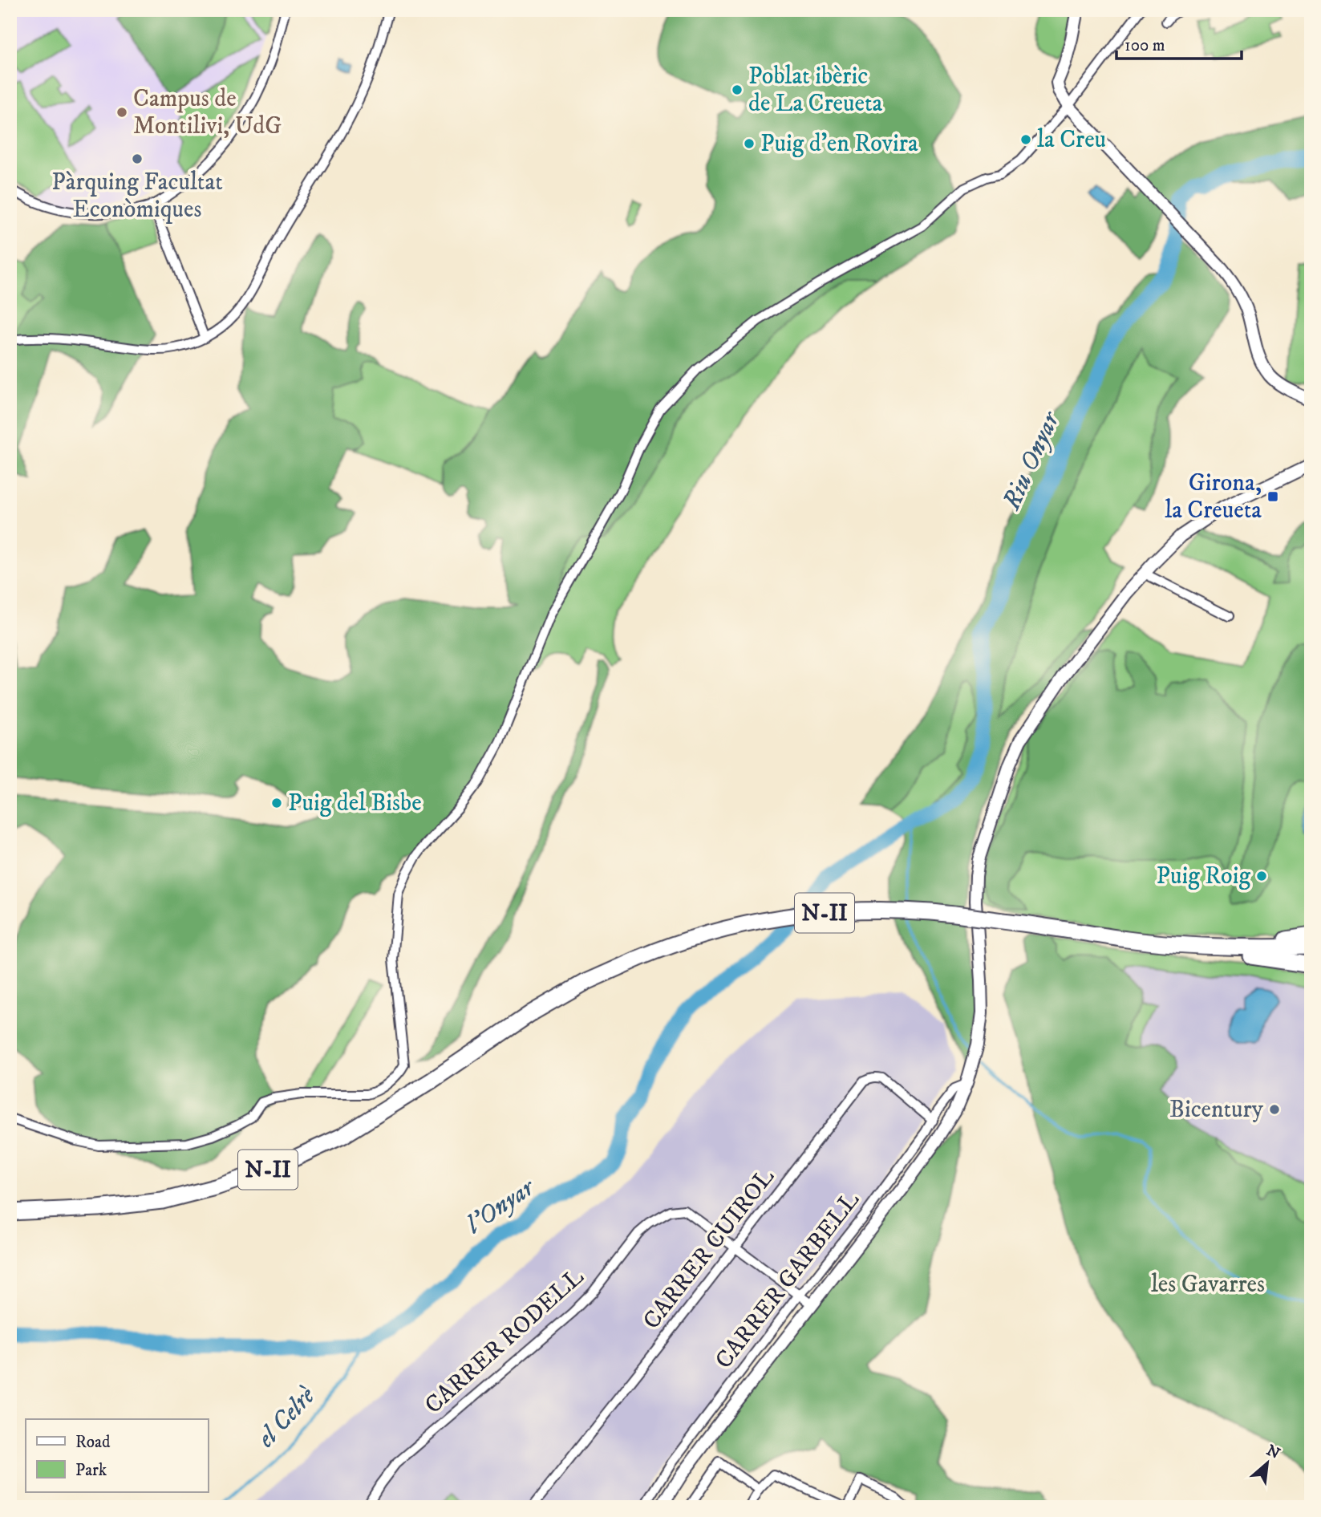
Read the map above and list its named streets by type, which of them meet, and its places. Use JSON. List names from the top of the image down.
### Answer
{
  "streets": {
    "highway": ["N-II"],
    "street": ["CARRER CUIROL", "CARRER GARBELL", "CARRER RODELL"]
  },
  "crossings": [
    ["CARRER CUIROL", "CARRER GARBELL"],
    ["CARRER CUIROL", "CARRER RODELL"],
    ["CARRER GARBELL", "CARRER RODELL"]
  ],
  "water": ["Riu Onyar", "l'Onyar", "el Celrè"],
  "parks": ["les Gavarres"],
  "places": {
    "other": [
      "Poblat ibèric de La Creueta",
      "Campus de Montilivi, UdG",
      "la Creu",
      "Puig d'en Rovira",
      "Pàrquing Facultat Econòmiques",
      "Puig del Bisbe",
      "Puig Roig",
      "Bicentury"
    ],
    "transit": ["Girona, la Creueta"]
  },
  "legend": ["Road", "Park"],
  "scale_bar": "100 m",
  "north": "top right"
}
